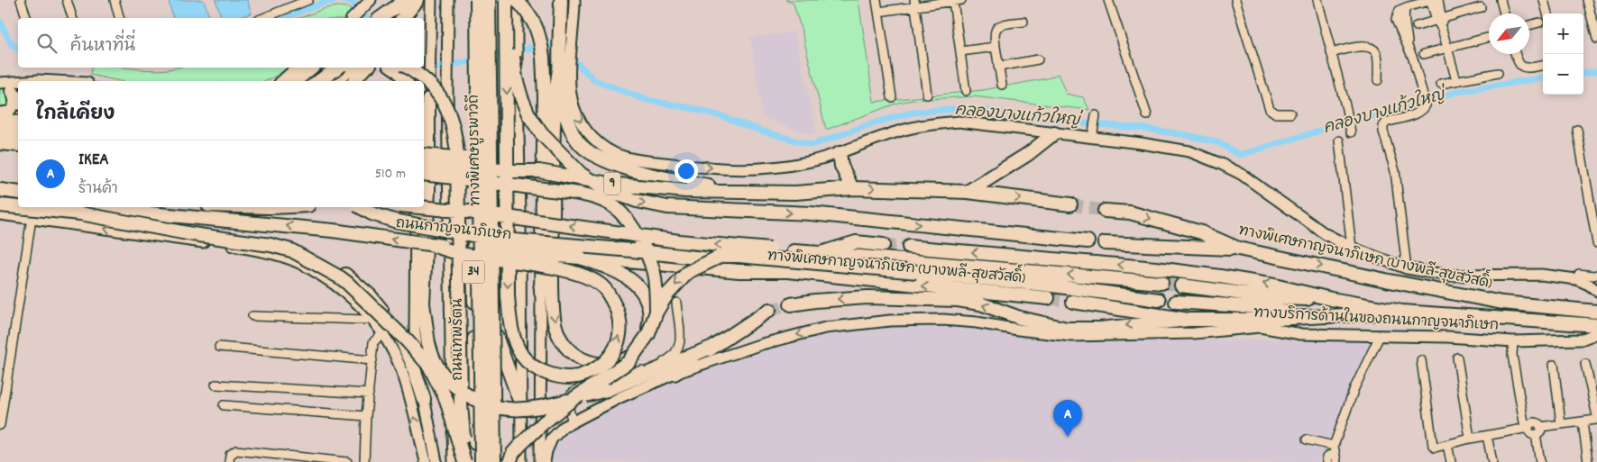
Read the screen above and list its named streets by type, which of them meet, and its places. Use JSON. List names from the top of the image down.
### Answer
{
  "streets": {
    "highway": [
      "ทางพิเศษบูรพาวิถี",
      "9",
      "ถนนกาญจนาภิเษก",
      "ทางพิเศษกาญจนาภิเษก (บางพลี-สุขสวัสดิ์)",
      "34",
      "ถนนเทพรัตน"
    ],
    "main road": ["ทางบริการด้านในของถนนกาญจนาภิเษก"]
  },
  "crossings": [
    ["ทางพิเศษบูรพาวิถี", "34"],
    ["ทางพิเศษบูรพาวิถี", "ถนนเทพรัตน"],
    ["ถนนกาญจนาภิเษก", "ทางพิเศษกาญจนาภิเษก (บางพลี-สุขสวัสดิ์)"],
    ["ทางพิเศษกาญจนาภิเษก (บางพลี-สุขสวัสดิ์)", "ทางบริการด้านในของถนนกาญจนาภิเษก"]
  ],
  "one_way": ["ทางบริการด้านในของถนนกาญจนาภิเษก"],
  "water": ["คลองบางแก้วใหญ่"],
  "north": "bottom left",
  "page": {
    "map_buttons": ["+", "−"],
    "search": "ค้นหาที่นี่",
    "heading": "ใกล้เคียง",
    "list": [
      {
        "mark": "A",
        "name": "IKEA",
        "note": "ร้านค้า",
        "value": "510 m"
      }
    ],
    "pins": "A"
  }
}
